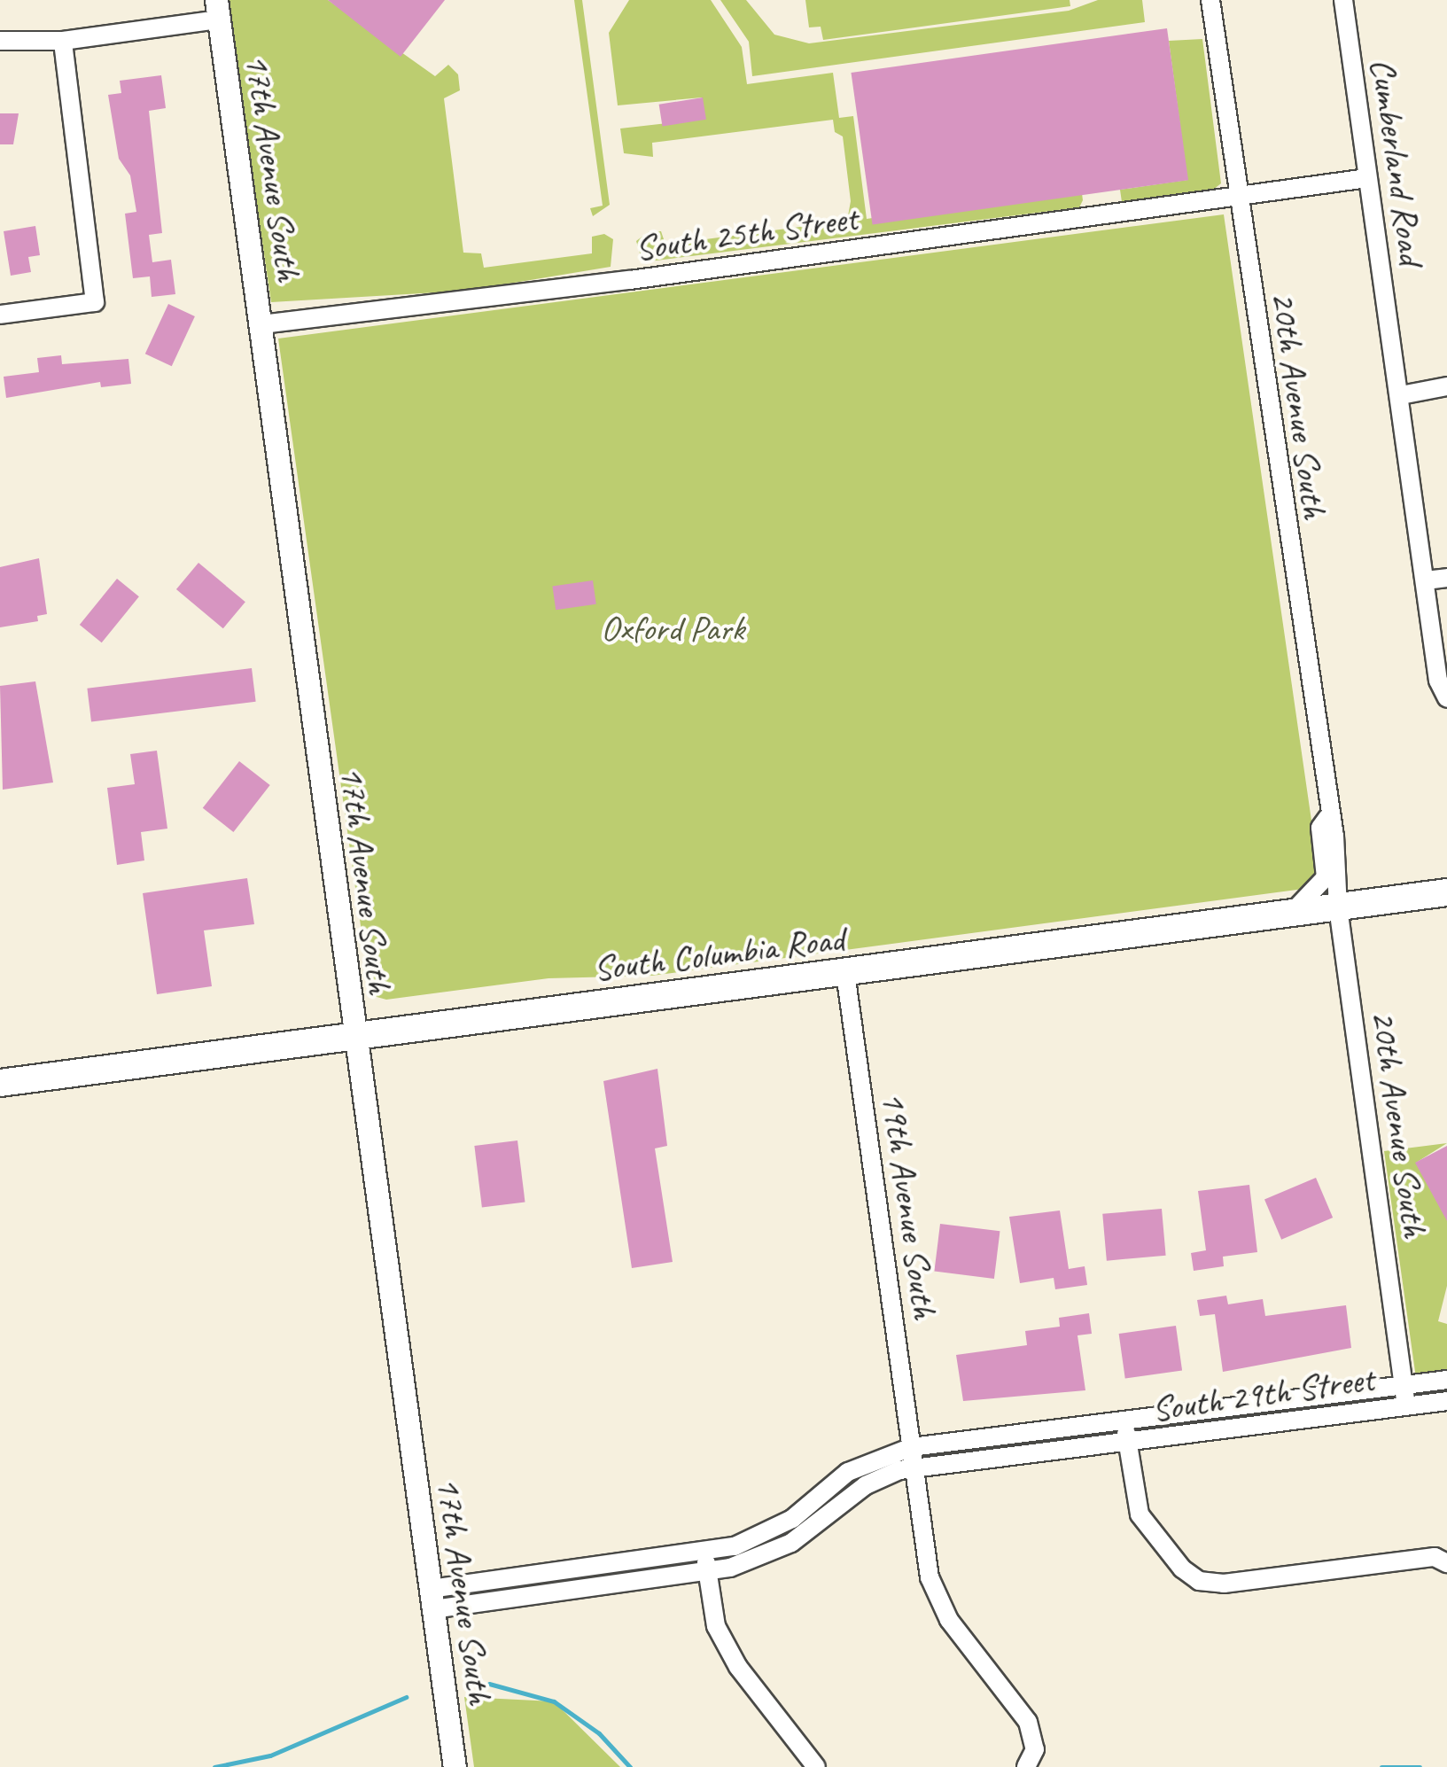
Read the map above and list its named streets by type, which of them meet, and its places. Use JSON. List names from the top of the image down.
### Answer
{
  "streets": {
    "main road": ["South Columbia Road"],
    "street": [
      "Cumberland Road",
      "17th Avenue South",
      "South 25th Street",
      "20th Avenue South",
      "19th Avenue South",
      "South 29th Street"
    ]
  },
  "crossings": [
    ["Cumberland Road", "South 25th Street"],
    ["17th Avenue South", "South 25th Street"],
    ["17th Avenue South", "South Columbia Road"],
    ["17th Avenue South", "South 29th Street"],
    ["South 25th Street", "20th Avenue South"],
    ["20th Avenue South", "South Columbia Road"],
    ["20th Avenue South", "South 29th Street"],
    ["South Columbia Road", "19th Avenue South"],
    ["19th Avenue South", "South 29th Street"]
  ],
  "parks": ["Oxford Park"]
}
